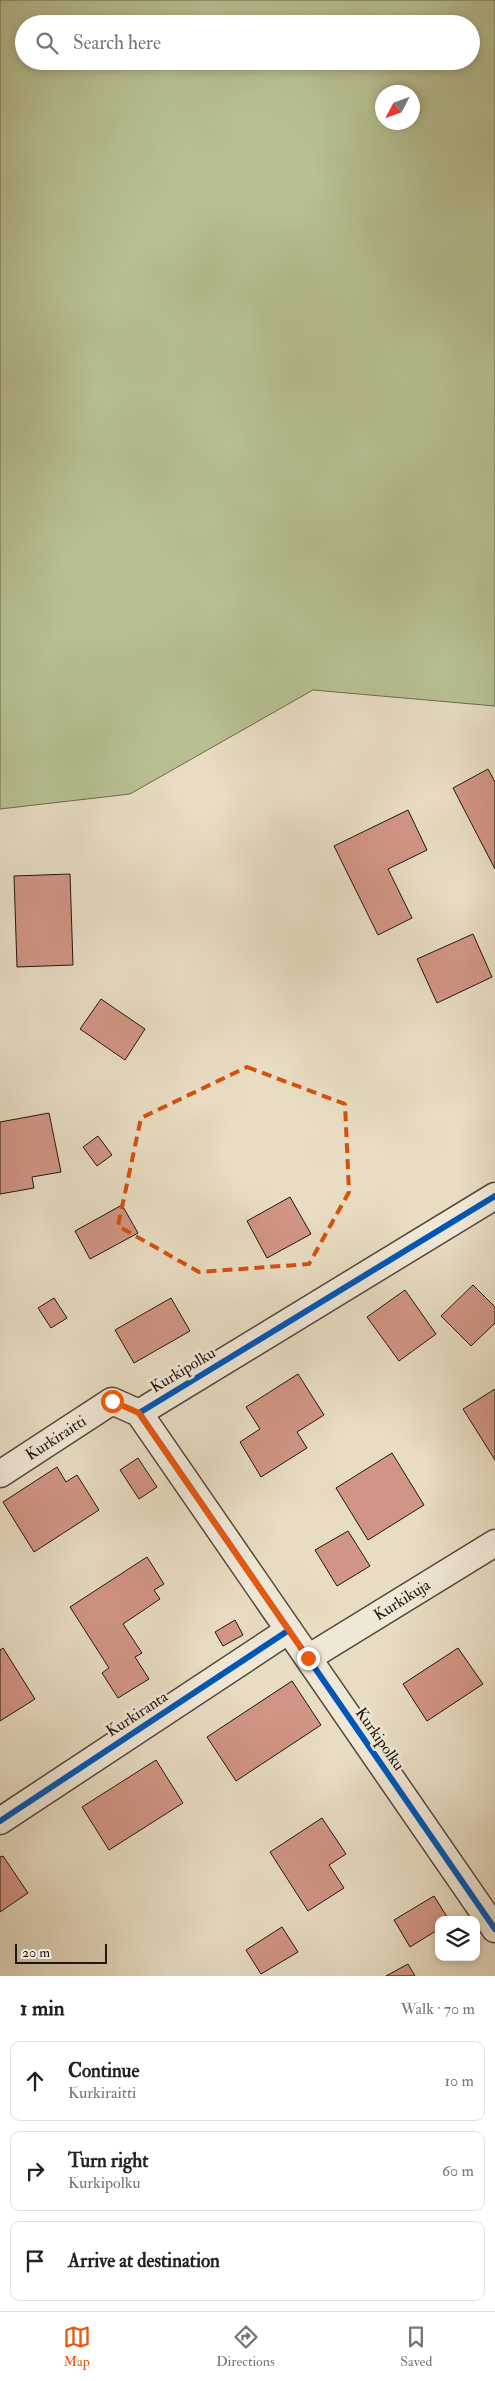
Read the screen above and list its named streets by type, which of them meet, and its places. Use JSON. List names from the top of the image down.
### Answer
{
  "streets": {
    "street": [
      "Kurkipolku",
      "Kurkiraitti",
      "Kurkikuja",
      "Kurkiranta"
    ]
  },
  "crossings": [
    ["Kurkipolku", "Kurkiraitti"],
    ["Kurkipolku", "Kurkikuja"],
    ["Kurkipolku", "Kurkiranta"]
  ],
  "scale_bar": "20 m",
  "north": "bottom left",
  "page": {
    "search": "Search here",
    "scale": "20 m",
    "heading": ["1 min", "Walk · 70 m"],
    "list": [
      ["Continue", "Kurkiraitti", "10 m"],
      ["Turn right", "Kurkipolku", "60 m"],
      "Arrive at destination"
    ],
    "nav": ["Map", "Directions", "Saved"]
  }
}
